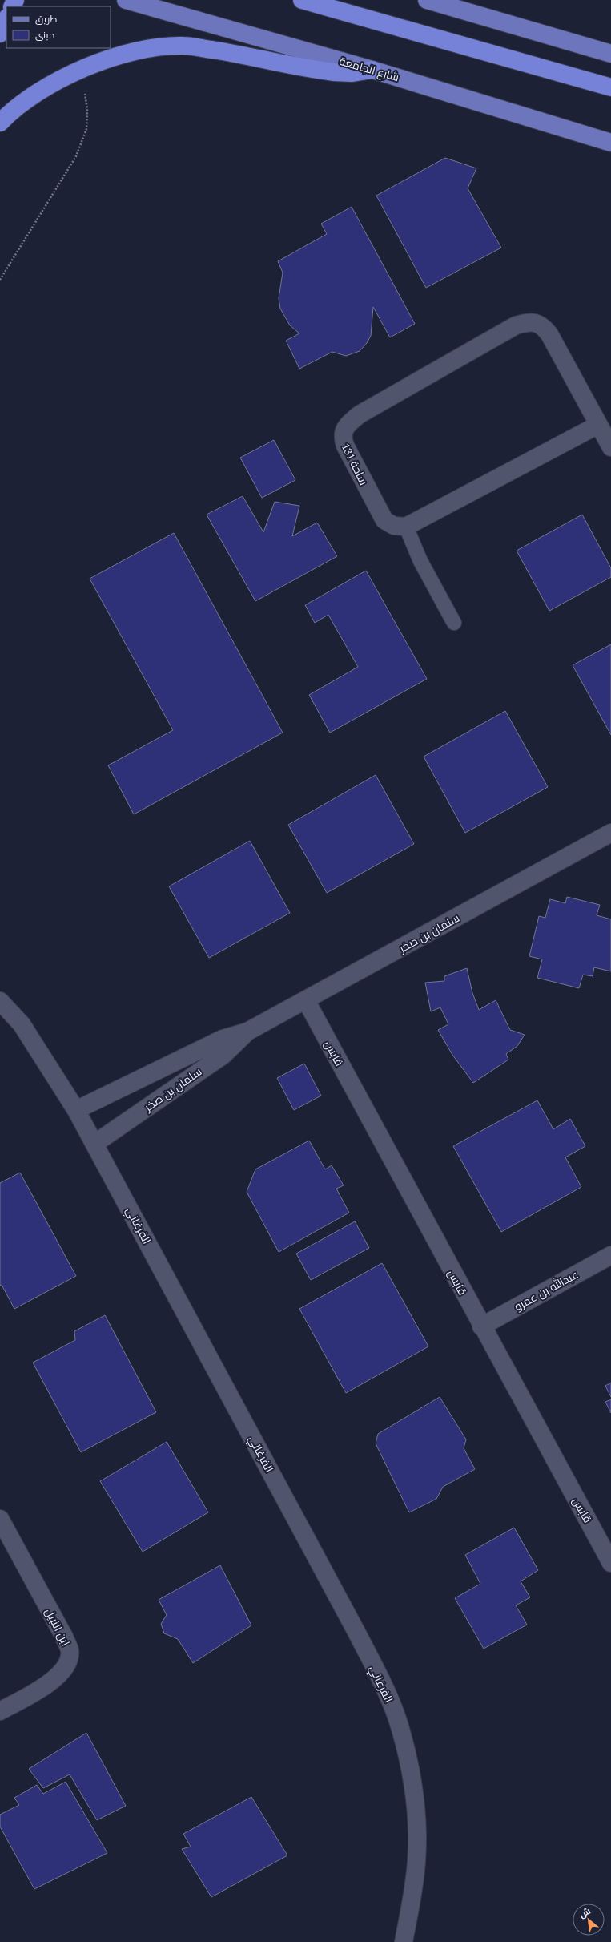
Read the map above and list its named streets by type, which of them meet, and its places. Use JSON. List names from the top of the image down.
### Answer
{
  "streets": {
    "main road": ["شارع الجامعة"],
    "street": [
      "ساحة 131",
      "سلمان بن صخر",
      "قابس",
      "الفرغاني",
      "عبدالله بن عمرو",
      "ابن النبيل"
    ]
  },
  "crossings": [
    ["سلمان بن صخر", "قابس"],
    ["سلمان بن صخر", "الفرغاني"],
    ["قابس", "عبدالله بن عمرو"]
  ],
  "legend": ["طريق", "مبنى"],
  "north": "top left"
}
